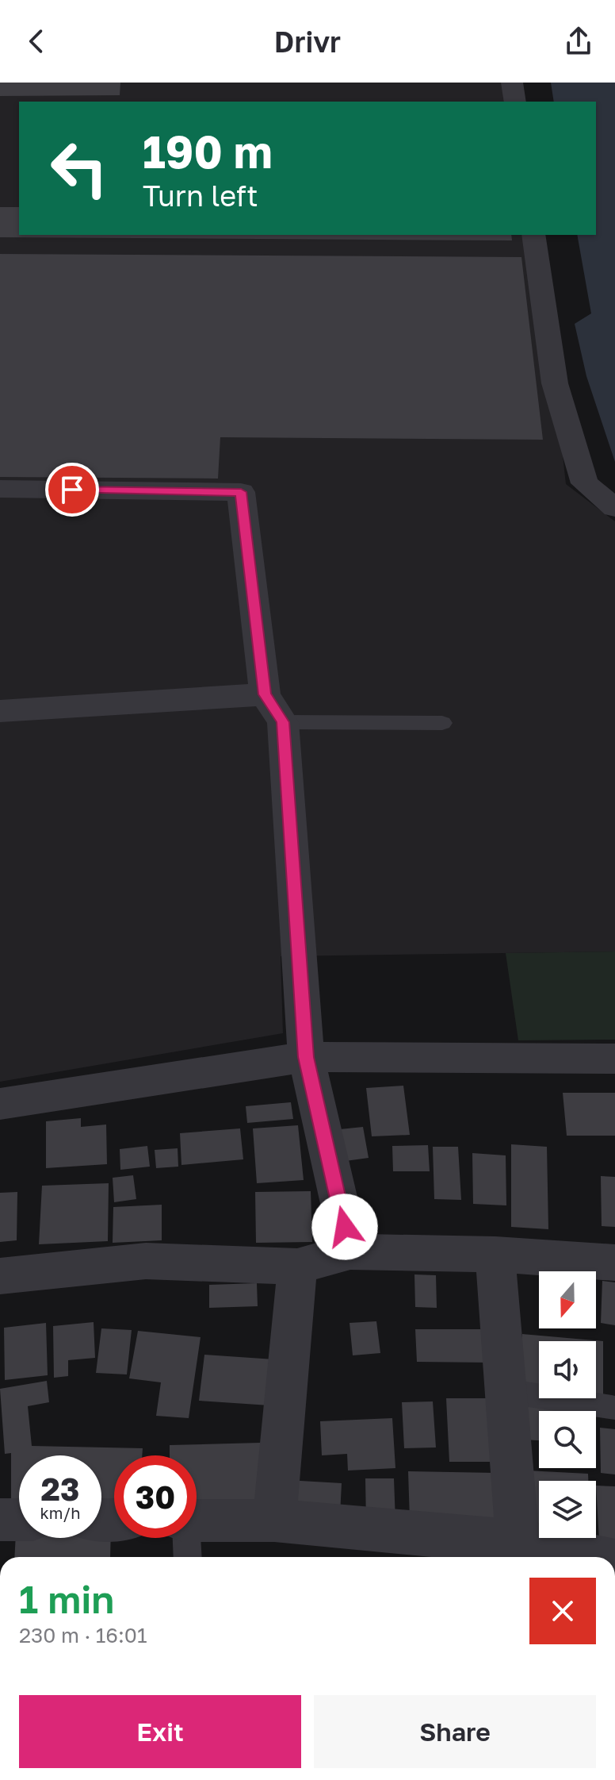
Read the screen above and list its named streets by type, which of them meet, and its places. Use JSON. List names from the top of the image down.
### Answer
{
  "north": "bottom",
  "page": {
    "header": "Drivr",
    "turn": ["190 m", "Turn left"],
    "speed": "23 km/h",
    "limit": "30",
    "heading": ["1 min", "230 m · 16:01"],
    "buttons": ["Exit", "Share"]
  }
}
